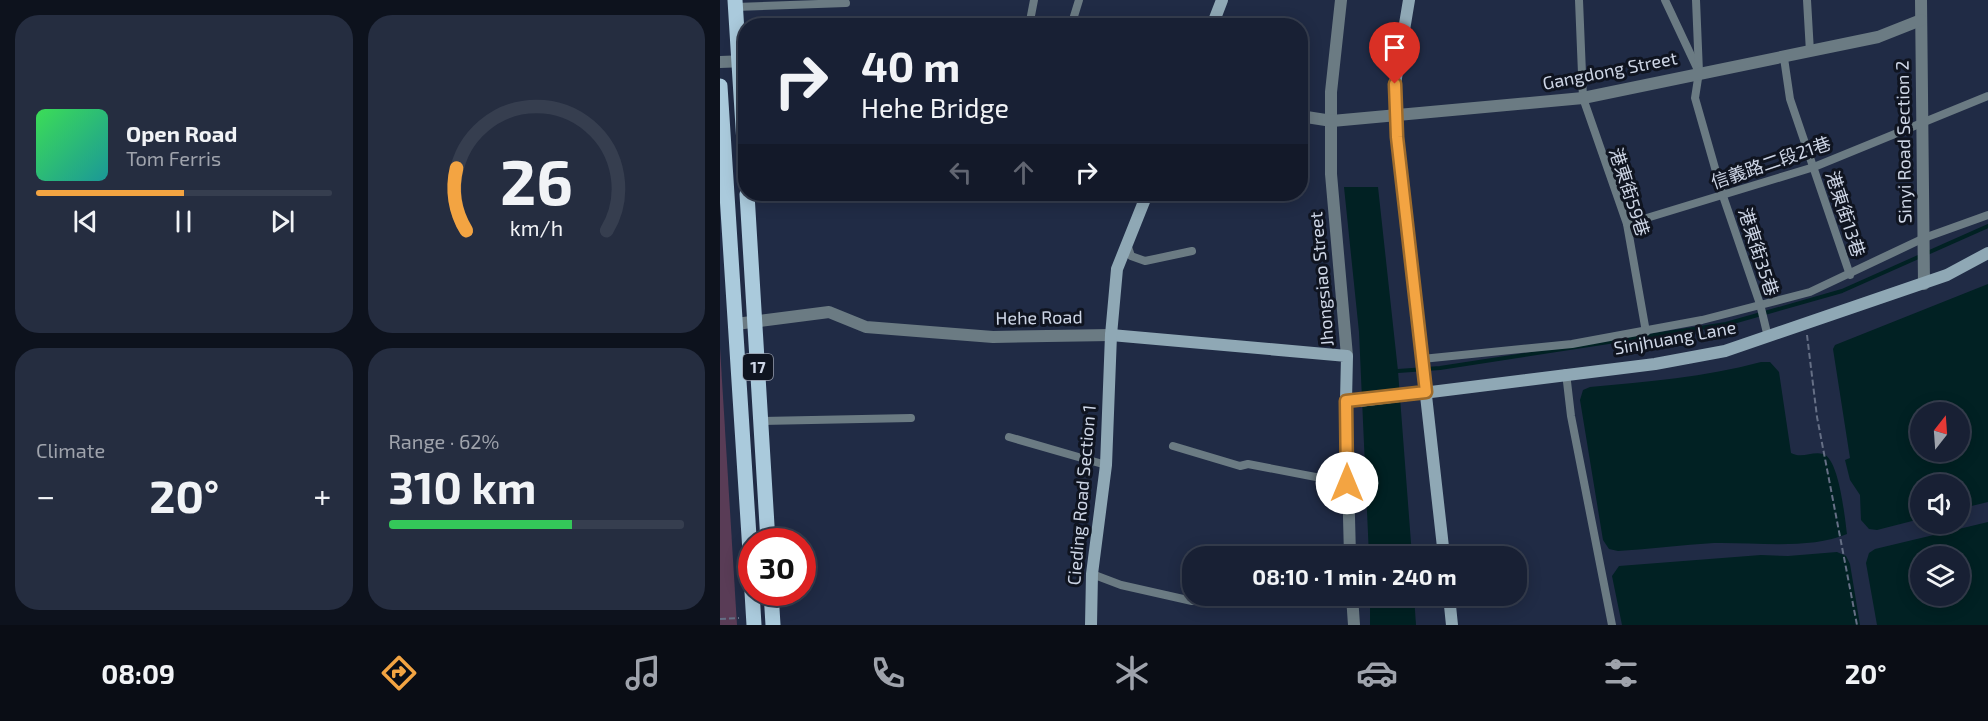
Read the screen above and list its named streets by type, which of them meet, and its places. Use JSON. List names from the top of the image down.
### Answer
{
  "streets": {
    "main road": ["17"],
    "street": [
      "Gangdong Street",
      "Sinyi Road Section 2",
      "Jhongsiao Street",
      "Hehe Road",
      "Sinjhuang Lane",
      "Cieding Road Section 1"
    ],
    "lane": [
      "信義路二段21巷",
      "港東街59巷",
      "港東街13巷",
      "港東街35巷"
    ]
  },
  "crossings": [
    ["Gangdong Street", "Sinyi Road Section 2"],
    ["Gangdong Street", "港東街59巷"],
    ["Gangdong Street", "港東街13巷"],
    ["Gangdong Street", "港東街35巷"],
    ["Gangdong Street", "Jhongsiao Street"],
    ["Sinyi Road Section 2", "信義路二段21巷"],
    ["Sinyi Road Section 2", "Sinjhuang Lane"],
    ["信義路二段21巷", "港東街59巷"],
    ["信義路二段21巷", "港東街13巷"],
    ["信義路二段21巷", "港東街35巷"],
    ["港東街35巷", "Sinjhuang Lane"],
    ["Jhongsiao Street", "Hehe Road"],
    ["Jhongsiao Street", "Sinjhuang Lane"],
    ["Hehe Road", "17"],
    ["Hehe Road", "Cieding Road Section 1"]
  ],
  "north": "top",
  "page": {
    "turn": ["40 m", "Hehe Bridge"],
    "song": ["Open Road", "Tom Ferris"],
    "tile": [
      "Climate",
      ["Range · 62%", "310 km"]
    ],
    "heat": ["−", "20°", "+"],
    "limit": "30",
    "trip": "08:10 · 1 min · 240 m",
    "tabs": ["08:09", "20°"],
    "gauge": ["26", "km/h"]
  }
}
